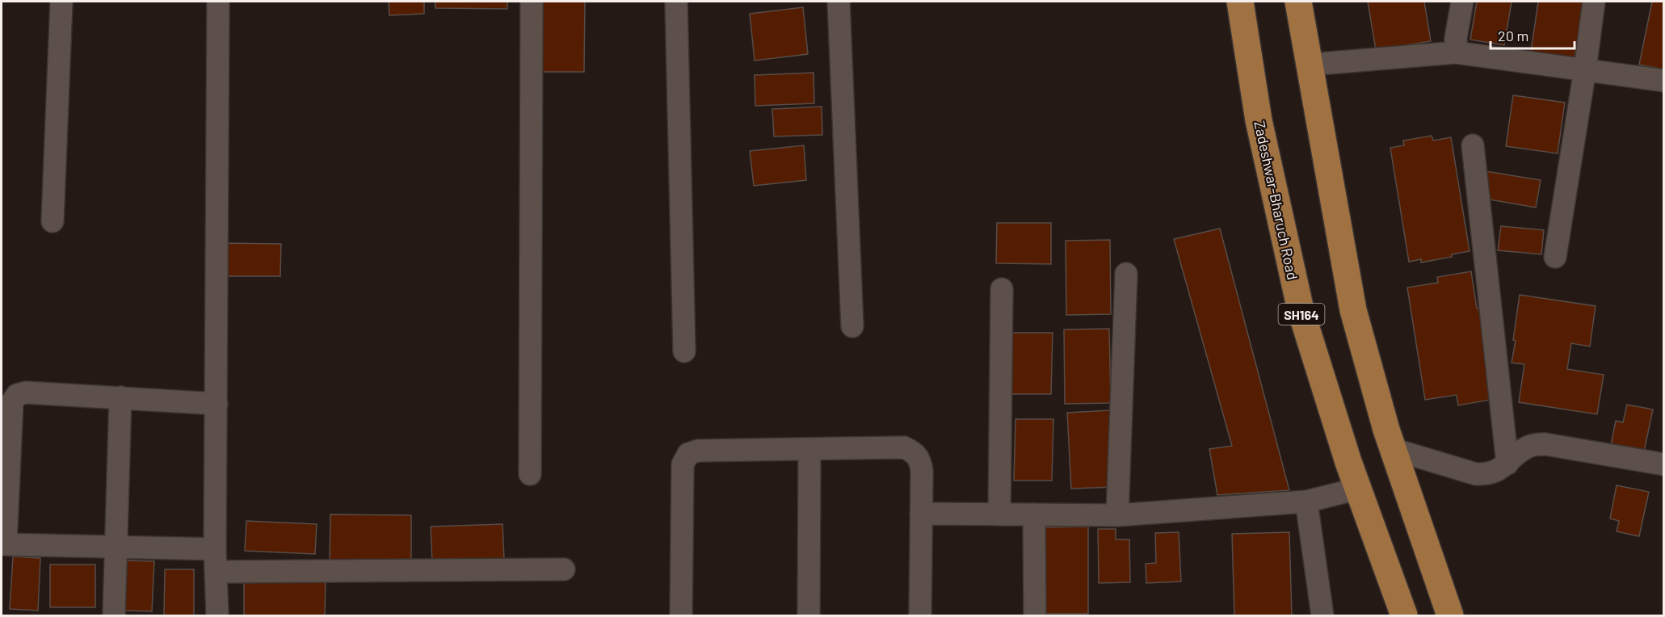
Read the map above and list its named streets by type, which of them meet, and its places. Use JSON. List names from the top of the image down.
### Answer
{
  "streets": {
    "main road": ["Zadeshwar-Bharuch Road", "SH164"]
  },
  "scale_bar": "20 m"
}
